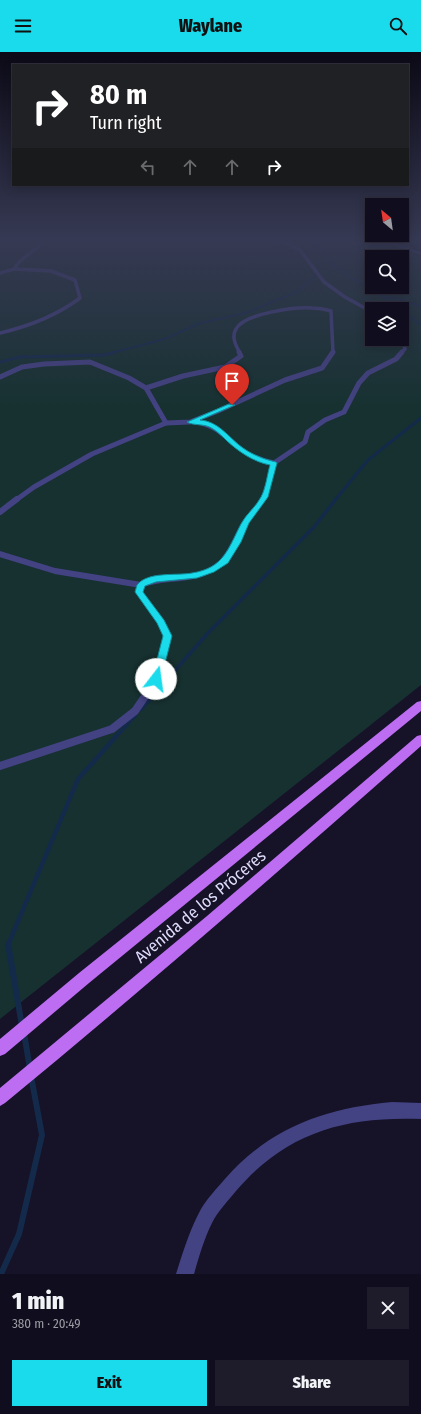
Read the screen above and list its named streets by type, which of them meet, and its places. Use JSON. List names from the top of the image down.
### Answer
{
  "streets": {
    "main road": ["Avenida de los Próceres"]
  },
  "north": "top left",
  "page": {
    "header": "Waylane",
    "turn": ["80 m", "Turn right"],
    "heading": ["1 min", "380 m · 20:49"],
    "buttons": ["Exit", "Share"]
  }
}
